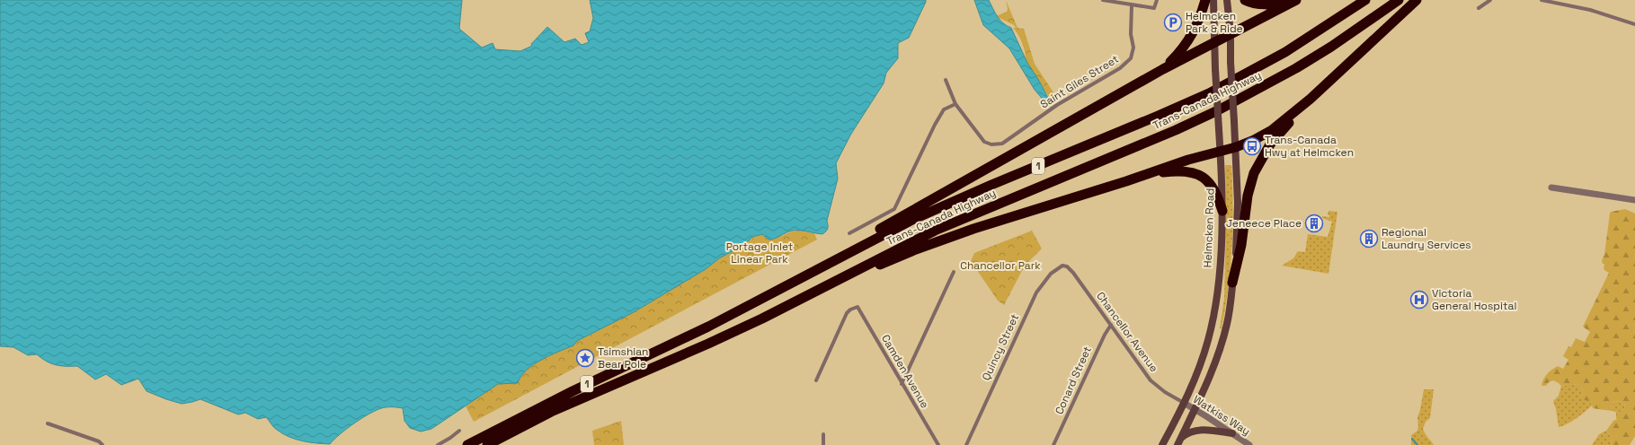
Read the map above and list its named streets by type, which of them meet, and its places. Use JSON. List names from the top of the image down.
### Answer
{
  "streets": {
    "highway": ["Trans-Canada Highway", "1"],
    "main road": ["Helmcken Road"],
    "street": [
      "Saint Giles Street",
      "Chancellor Avenue",
      "Quincy Street",
      "Camden Avenue",
      "Conard Street",
      "Watkiss Way"
    ]
  },
  "crossings": [
    ["Helmcken Road", "Chancellor Avenue"],
    ["Helmcken Road", "Watkiss Way"],
    ["Chancellor Avenue", "Quincy Street"],
    ["Chancellor Avenue", "Conard Street"],
    ["Chancellor Avenue", "Watkiss Way"]
  ],
  "parks": ["Portage Inlet Linear Park", "Chancellor Park"],
  "places": {
    "parking": ["Helmcken Park & Ride"],
    "bus stop": ["Trans-Canada Hwy at Helmcken"],
    "building": ["Jeneece Place", "Regional Laundry Services"],
    "hospital": ["Victoria General Hospital"],
    "place": ["Tsimshian Bear Pole"]
  }
}
